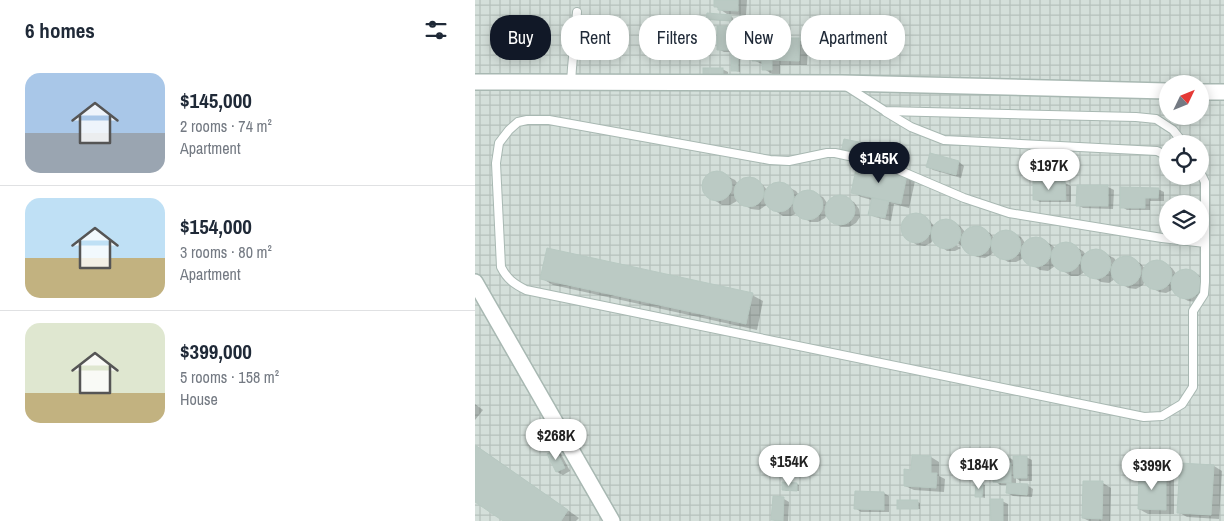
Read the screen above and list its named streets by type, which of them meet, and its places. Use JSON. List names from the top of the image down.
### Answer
{
  "north": "top right",
  "page": {
    "heading": "6 homes",
    "chip": [
      "Buy",
      "Rent",
      "Filters",
      "New",
      "Apartment"
    ],
    "list": [
      {
        "name": "$145,000",
        "note": "2 rooms · 74 m² · Apartment"
      },
      {
        "name": "$154,000",
        "note": "3 rooms · 80 m² · Apartment"
      },
      {
        "name": "$399,000",
        "note": "5 rooms · 158 m² · House"
      }
    ],
    "price": [
      "$145K",
      "$197K",
      "$268K",
      "$154K",
      "$184K",
      "$399K"
    ]
  }
}
